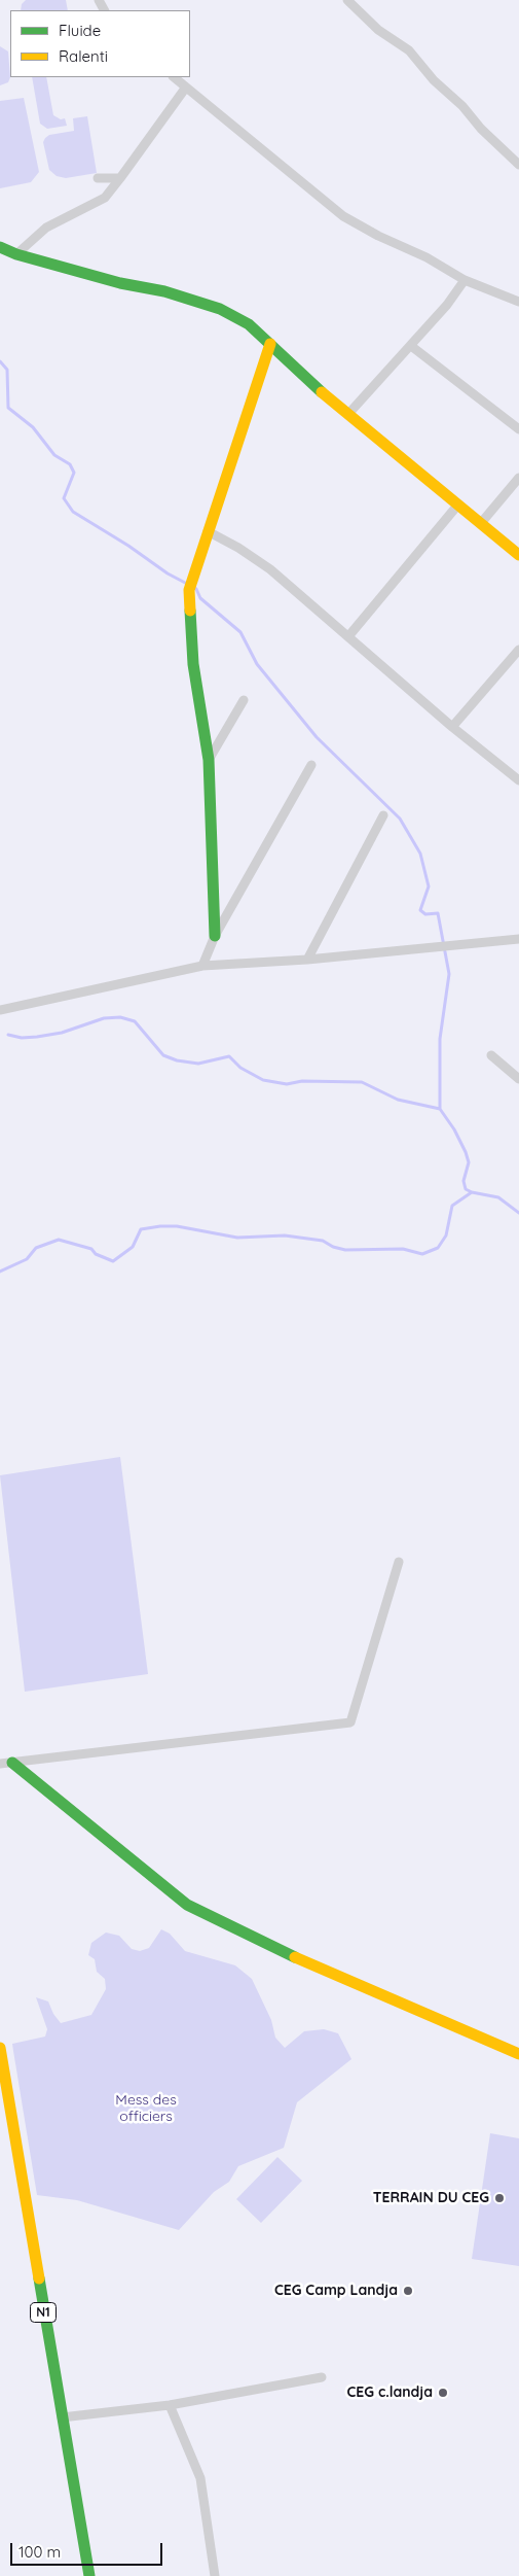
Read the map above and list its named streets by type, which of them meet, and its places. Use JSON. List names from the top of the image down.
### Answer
{
  "streets": {
    "main road": ["N1"]
  },
  "parks": ["Mess des officiers"],
  "places": ["TERRAIN DU CEG", "CEG Camp Landja", "CEG c.landja"],
  "legend": ["Fluide", "Ralenti"],
  "scale_bar": "100 m"
}
